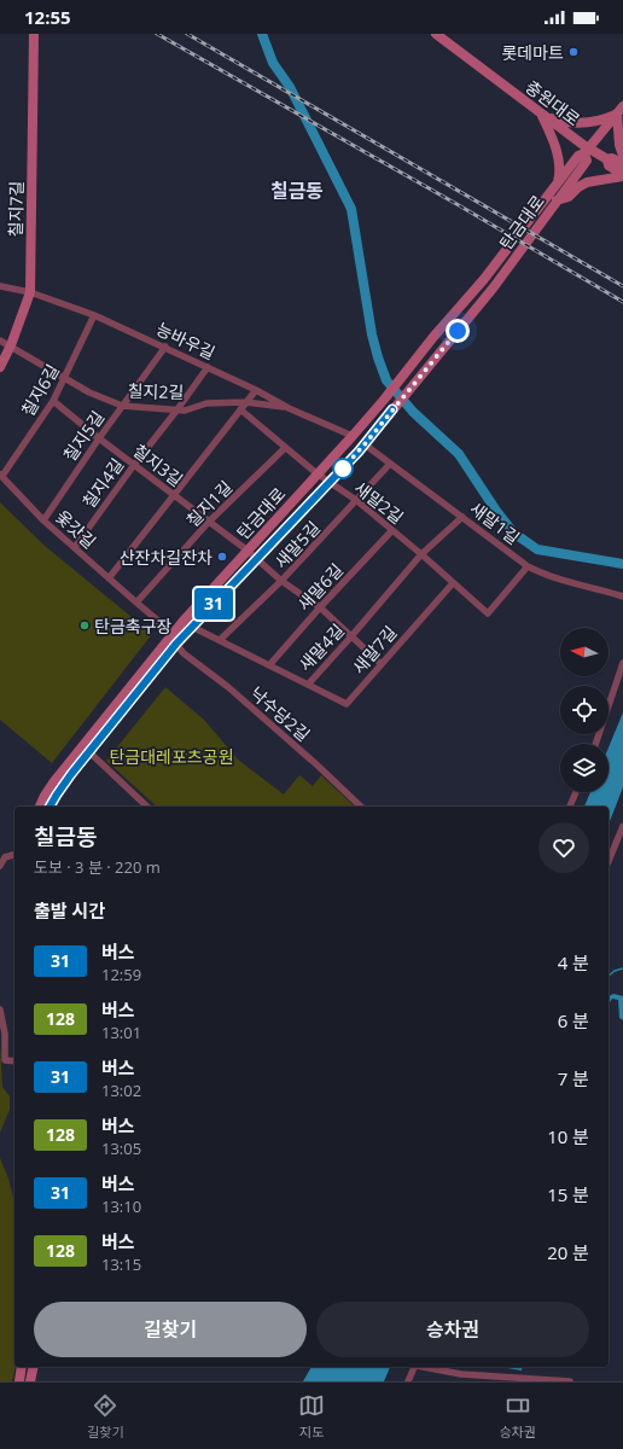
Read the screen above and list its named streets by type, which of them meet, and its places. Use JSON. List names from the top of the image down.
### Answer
{
  "streets": {
    "main road": ["충원대로", "칠지7길", "탄금대로"],
    "street": [
      "능바우길",
      "칠지6길",
      "칠지2길",
      "칠지5길",
      "칠지3길",
      "칠지4길",
      "새말2길",
      "칠지1길",
      "새말1길",
      "옻갓길",
      "새말5길",
      "새말6길",
      "새말4길",
      "새말7길",
      "낙수당2길"
    ]
  },
  "crossings": [
    ["충원대로", "탄금대로"],
    ["칠지7길", "능바우길"],
    ["칠지7길", "칠지2길"],
    ["탄금대로", "능바우길"],
    ["탄금대로", "칠지3길"],
    ["탄금대로", "새말2길"],
    ["탄금대로", "새말1길"],
    ["탄금대로", "옻갓길"],
    ["탄금대로", "새말4길"],
    ["탄금대로", "낙수당2길"],
    ["능바우길", "칠지6길"],
    ["능바우길", "칠지2길"],
    ["능바우길", "칠지5길"],
    ["능바우길", "칠지4길"],
    ["칠지6길", "칠지2길"],
    ["칠지6길", "칠지3길"],
    ["칠지6길", "옻갓길"],
    ["칠지2길", "칠지5길"],
    ["칠지2길", "칠지4길"],
    ["칠지5길", "칠지3길"],
    ["칠지5길", "옻갓길"],
    ["칠지3길", "칠지4길"],
    ["칠지3길", "칠지1길"],
    ["칠지3길", "새말5길"],
    ["칠지3길", "새말6길"],
    ["칠지3길", "새말4길"],
    ["칠지3길", "새말7길"],
    ["칠지4길", "옻갓길"],
    ["새말2길", "새말1길"],
    ["새말2길", "새말5길"],
    ["새말2길", "새말6길"],
    ["새말2길", "새말4길"],
    ["새말2길", "새말7길"],
    ["칠지1길", "옻갓길"],
    ["새말1길", "새말5길"],
    ["새말1길", "새말4길"],
    ["옻갓길", "낙수당2길"],
    ["새말5길", "새말4길"],
    ["새말6길", "새말4길"],
    ["새말4길", "새말7길"]
  ],
  "districts": ["칠금동"],
  "parks": ["탄금대레포츠공원"],
  "places": ["롯데마트", "산잔차길잔차", "탄금축구장"],
  "lines": ["bus line 31"],
  "north": "left",
  "page": {
    "status": "12:55",
    "on_map": "31",
    "heading": [
      ["칠금동", "도보 · 3 분 · 220 m"],
      "출발 시간"
    ],
    "list": [
      {
        "mark": "31",
        "name": "버스",
        "note": "12:59",
        "value": "4 분"
      },
      {
        "mark": "128",
        "name": "버스",
        "note": "13:01",
        "value": "6 분"
      },
      {
        "mark": "31",
        "name": "버스",
        "note": "13:02",
        "value": "7 분"
      },
      {
        "mark": "128",
        "name": "버스",
        "note": "13:05",
        "value": "10 분"
      },
      {
        "mark": "31",
        "name": "버스",
        "note": "13:10",
        "value": "15 분"
      },
      {
        "mark": "128",
        "name": "버스",
        "note": "13:15",
        "value": "20 분"
      }
    ],
    "buttons": ["길찾기", "승차권"],
    "tabs": ["길찾기", "지도", "승차권"]
  }
}
